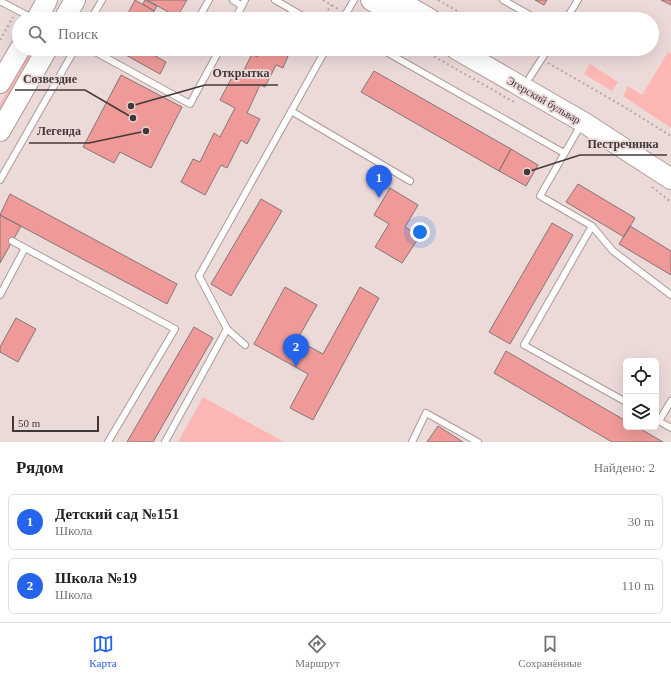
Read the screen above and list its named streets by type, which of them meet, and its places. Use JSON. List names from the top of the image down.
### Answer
{
  "streets": {
    "main road": ["Эгерский бульвар"]
  },
  "places": [
    "Открытка",
    "Созвездие",
    "Легенда",
    "Пестречинка"
  ],
  "scale_bar": "50 m",
  "page": {
    "search": "Поиск",
    "pins": ["1", "2"],
    "scale": "50 m",
    "heading": ["Рядом", "Найдено: 2"],
    "list": [
      {
        "mark": "1",
        "name": "Детский сад №151",
        "note": "Школа",
        "value": "30 m"
      },
      {
        "mark": "2",
        "name": "Школа №19",
        "note": "Школа",
        "value": "110 m"
      }
    ],
    "nav": ["Карта", "Маршрут", "Сохранённые"]
  }
}
